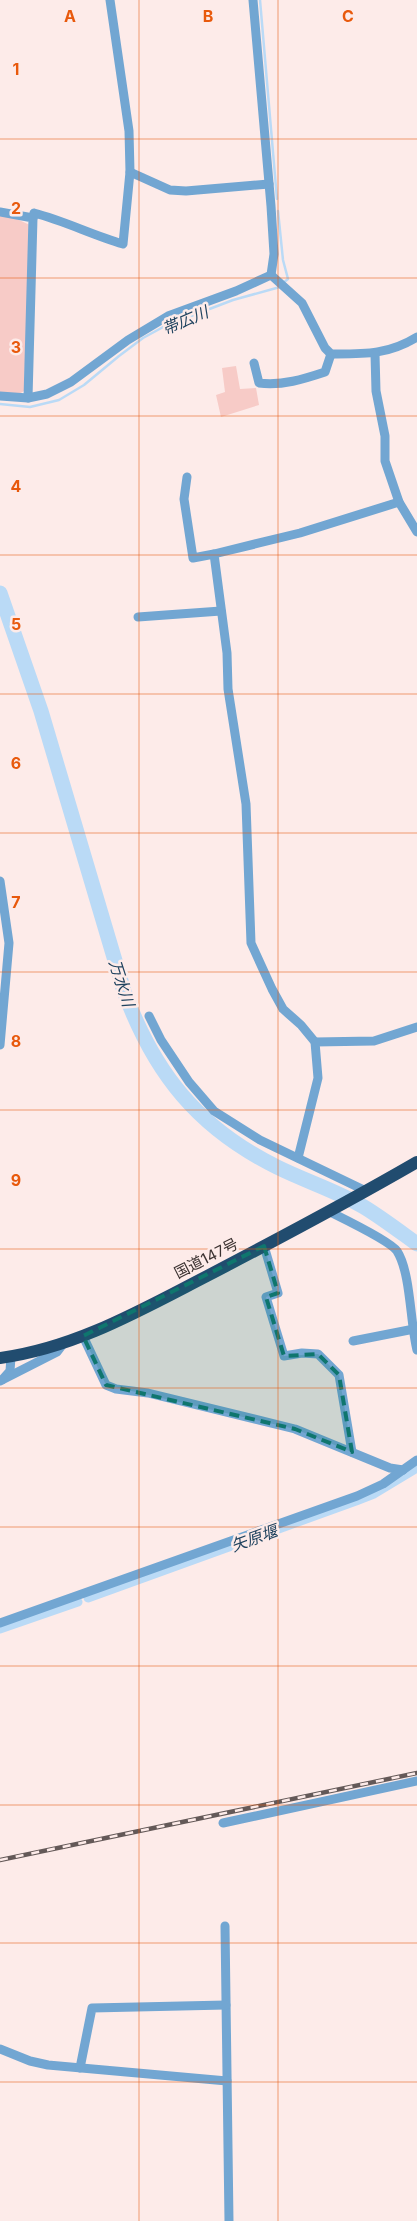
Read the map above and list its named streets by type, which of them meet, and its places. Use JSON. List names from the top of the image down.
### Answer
{
  "streets": {
    "highway": ["国道147号"]
  },
  "water": ["帯広川", "万水川", "矢原堰"],
  "grid": {
    "columns": ["A", "B", "C"],
    "rows": [
      "1",
      "2",
      "3",
      "4",
      "5",
      "6",
      "7",
      "8",
      "9"
    ]
  }
}
